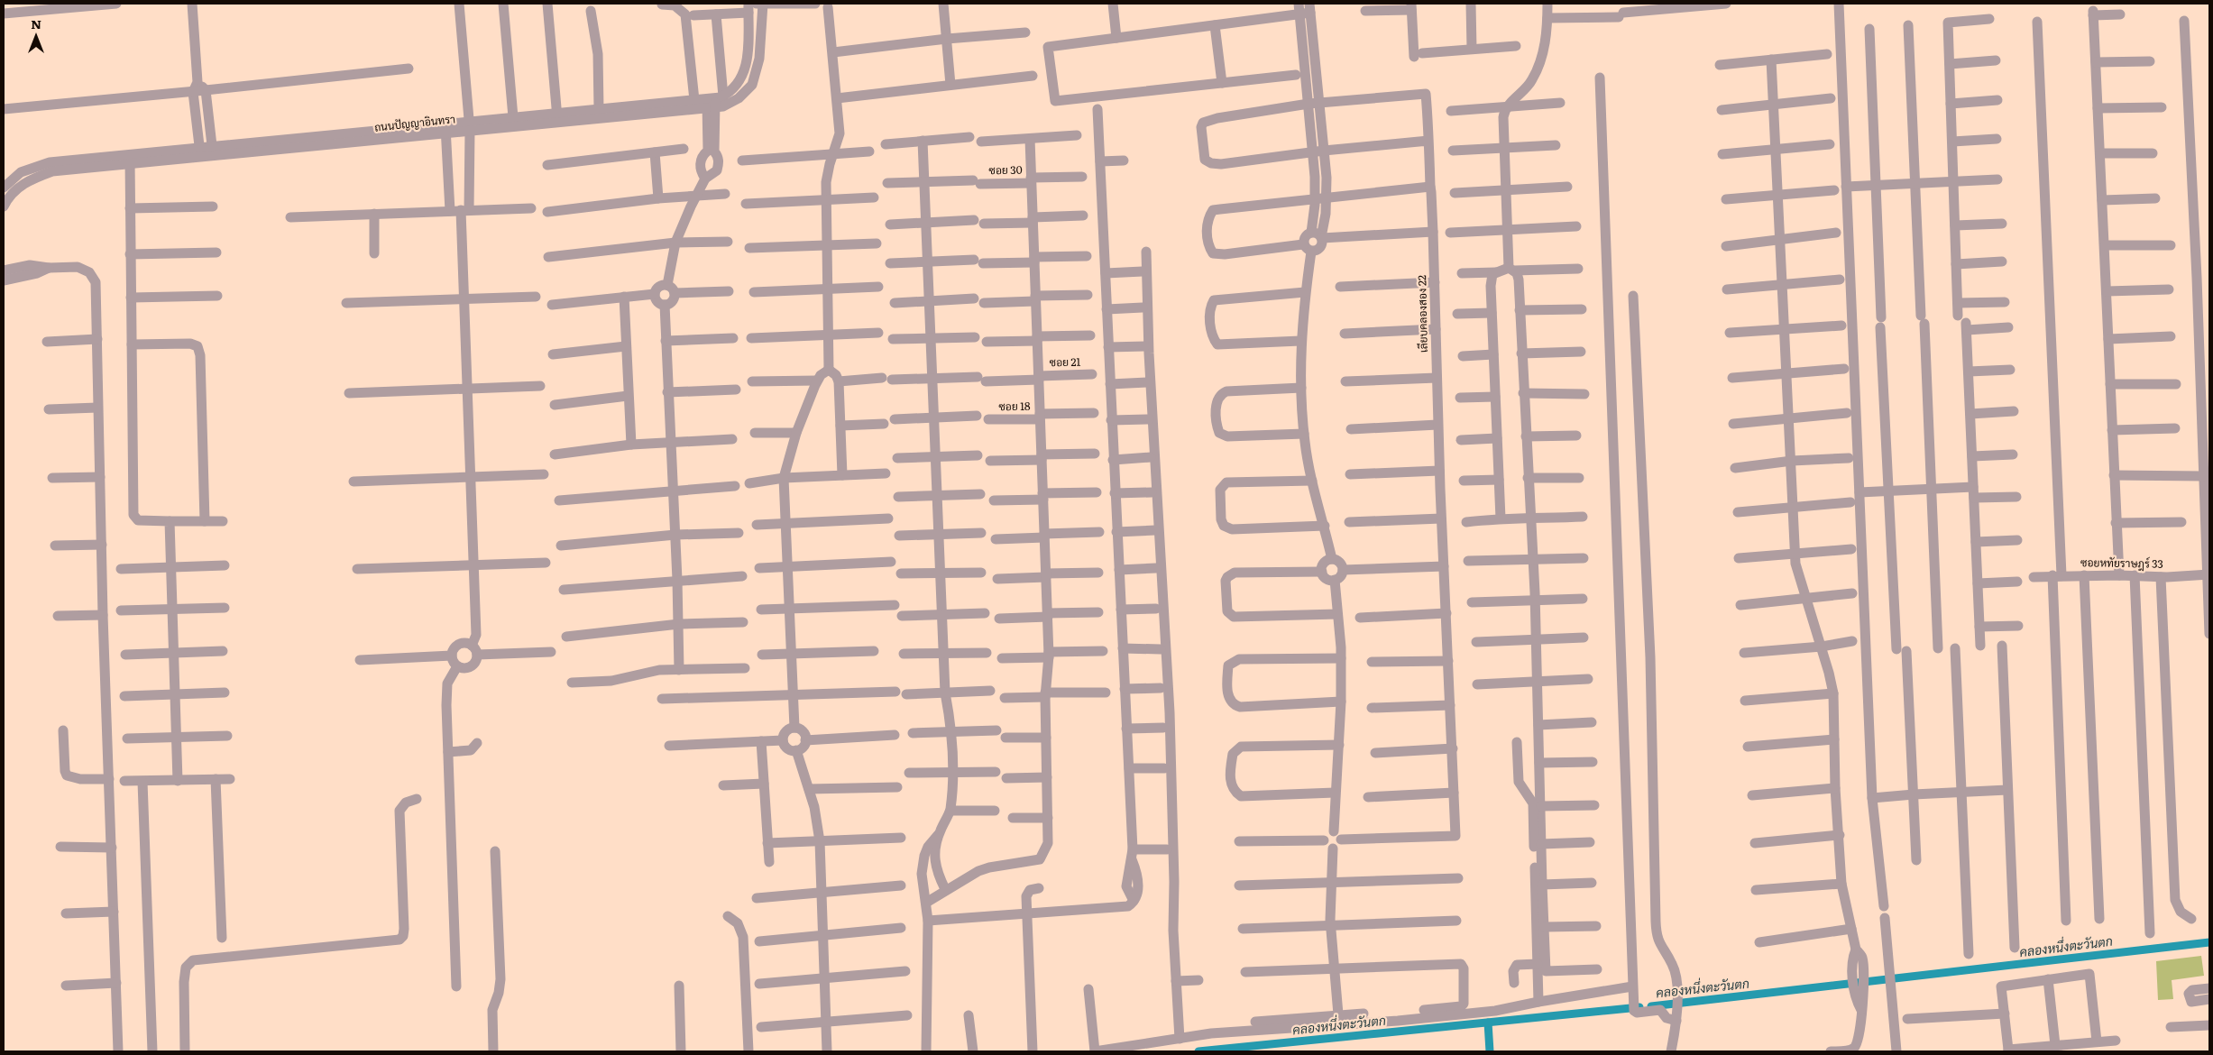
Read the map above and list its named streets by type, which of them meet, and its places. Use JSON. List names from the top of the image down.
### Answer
{
  "streets": {
    "street": [
      "ถนนปัญญาอินทรา",
      "ซอย 30",
      "เลียบคลองสอง 22",
      "ซอย 21",
      "ซอย 18",
      "ซอยหทัยราษฎร์ 33"
    ]
  },
  "water": ["คลองหนึ่งตะวันตก"],
  "north": "top"
}
